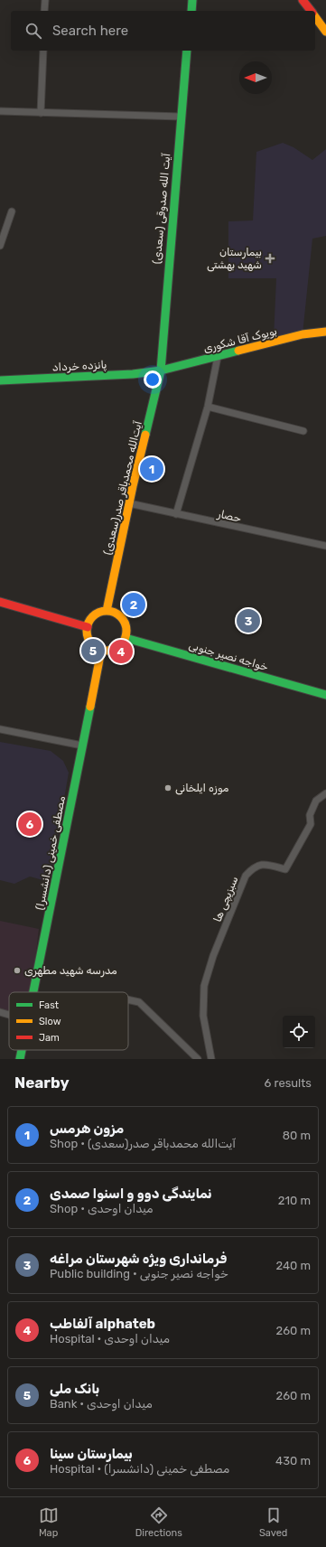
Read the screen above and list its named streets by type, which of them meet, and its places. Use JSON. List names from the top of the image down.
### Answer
{
  "streets": {
    "street": [
      "آیت الله صدوقی (سعدی)",
      "بویوک آقا شکوری",
      "پانزده خرداد",
      "آیت‌الله محمدباقر صدر(سعدی)",
      "حصار",
      "خواجه نصیر جنوبی",
      "مصطفی خمینی (دانشسرا)",
      "سبزیچی ها"
    ]
  },
  "crossings": [
    ["آیت الله صدوقی (سعدی)", "بویوک آقا شکوری"],
    ["آیت الله صدوقی (سعدی)", "پانزده خرداد"],
    ["آیت الله صدوقی (سعدی)", "آیت‌الله محمدباقر صدر(سعدی)"],
    ["بویوک آقا شکوری", "پانزده خرداد"],
    ["بویوک آقا شکوری", "آیت‌الله محمدباقر صدر(سعدی)"],
    ["پانزده خرداد", "آیت‌الله محمدباقر صدر(سعدی)"],
    ["آیت‌الله محمدباقر صدر(سعدی)", "حصار"],
    ["آیت‌الله محمدباقر صدر(سعدی)", "خواجه نصیر جنوبی"],
    ["آیت‌الله محمدباقر صدر(سعدی)", "مصطفی خمینی (دانشسرا)"],
    ["خواجه نصیر جنوبی", "مصطفی خمینی (دانشسرا)"]
  ],
  "places": {
    "health": ["بیمارستان شهید بهشتی"],
    "other": ["موزه ایلخانی", "مدرسه شهید مطهری"]
  },
  "legend": ["Fast", "Slow", "Jam"],
  "north": "left",
  "page": {
    "search": "Search here",
    "pins": [
      "1",
      "2",
      "3",
      "5",
      "4",
      "6"
    ],
    "heading": ["Nearby", "6 results"],
    "list": [
      {
        "mark": "1",
        "name": "مزون هرمس",
        "note": "Shop · آیت‌الله محمدباقر صدر(سعدی)",
        "value": "80 m"
      },
      {
        "mark": "2",
        "name": "نمایندگی دوو و اسنوا صمدی",
        "note": "Shop · میدان اوحدی",
        "value": "210 m"
      },
      {
        "mark": "3",
        "name": "فرمانداری ویژه شهرستان مراغه",
        "note": "Public building · خواجه نصیر جنوبی",
        "value": "240 m"
      },
      {
        "mark": "4",
        "name": "آلفاطب alphateb",
        "note": "Hospital · میدان اوحدی",
        "value": "260 m"
      },
      {
        "mark": "5",
        "name": "بانک ملی",
        "note": "Bank · میدان اوحدی",
        "value": "260 m"
      },
      {
        "mark": "6",
        "name": "بیمارستان سینا",
        "note": "Hospital · مصطفی خمینی (دانشسرا)",
        "value": "430 m"
      }
    ],
    "nav": ["Map", "Directions", "Saved"]
  }
}
